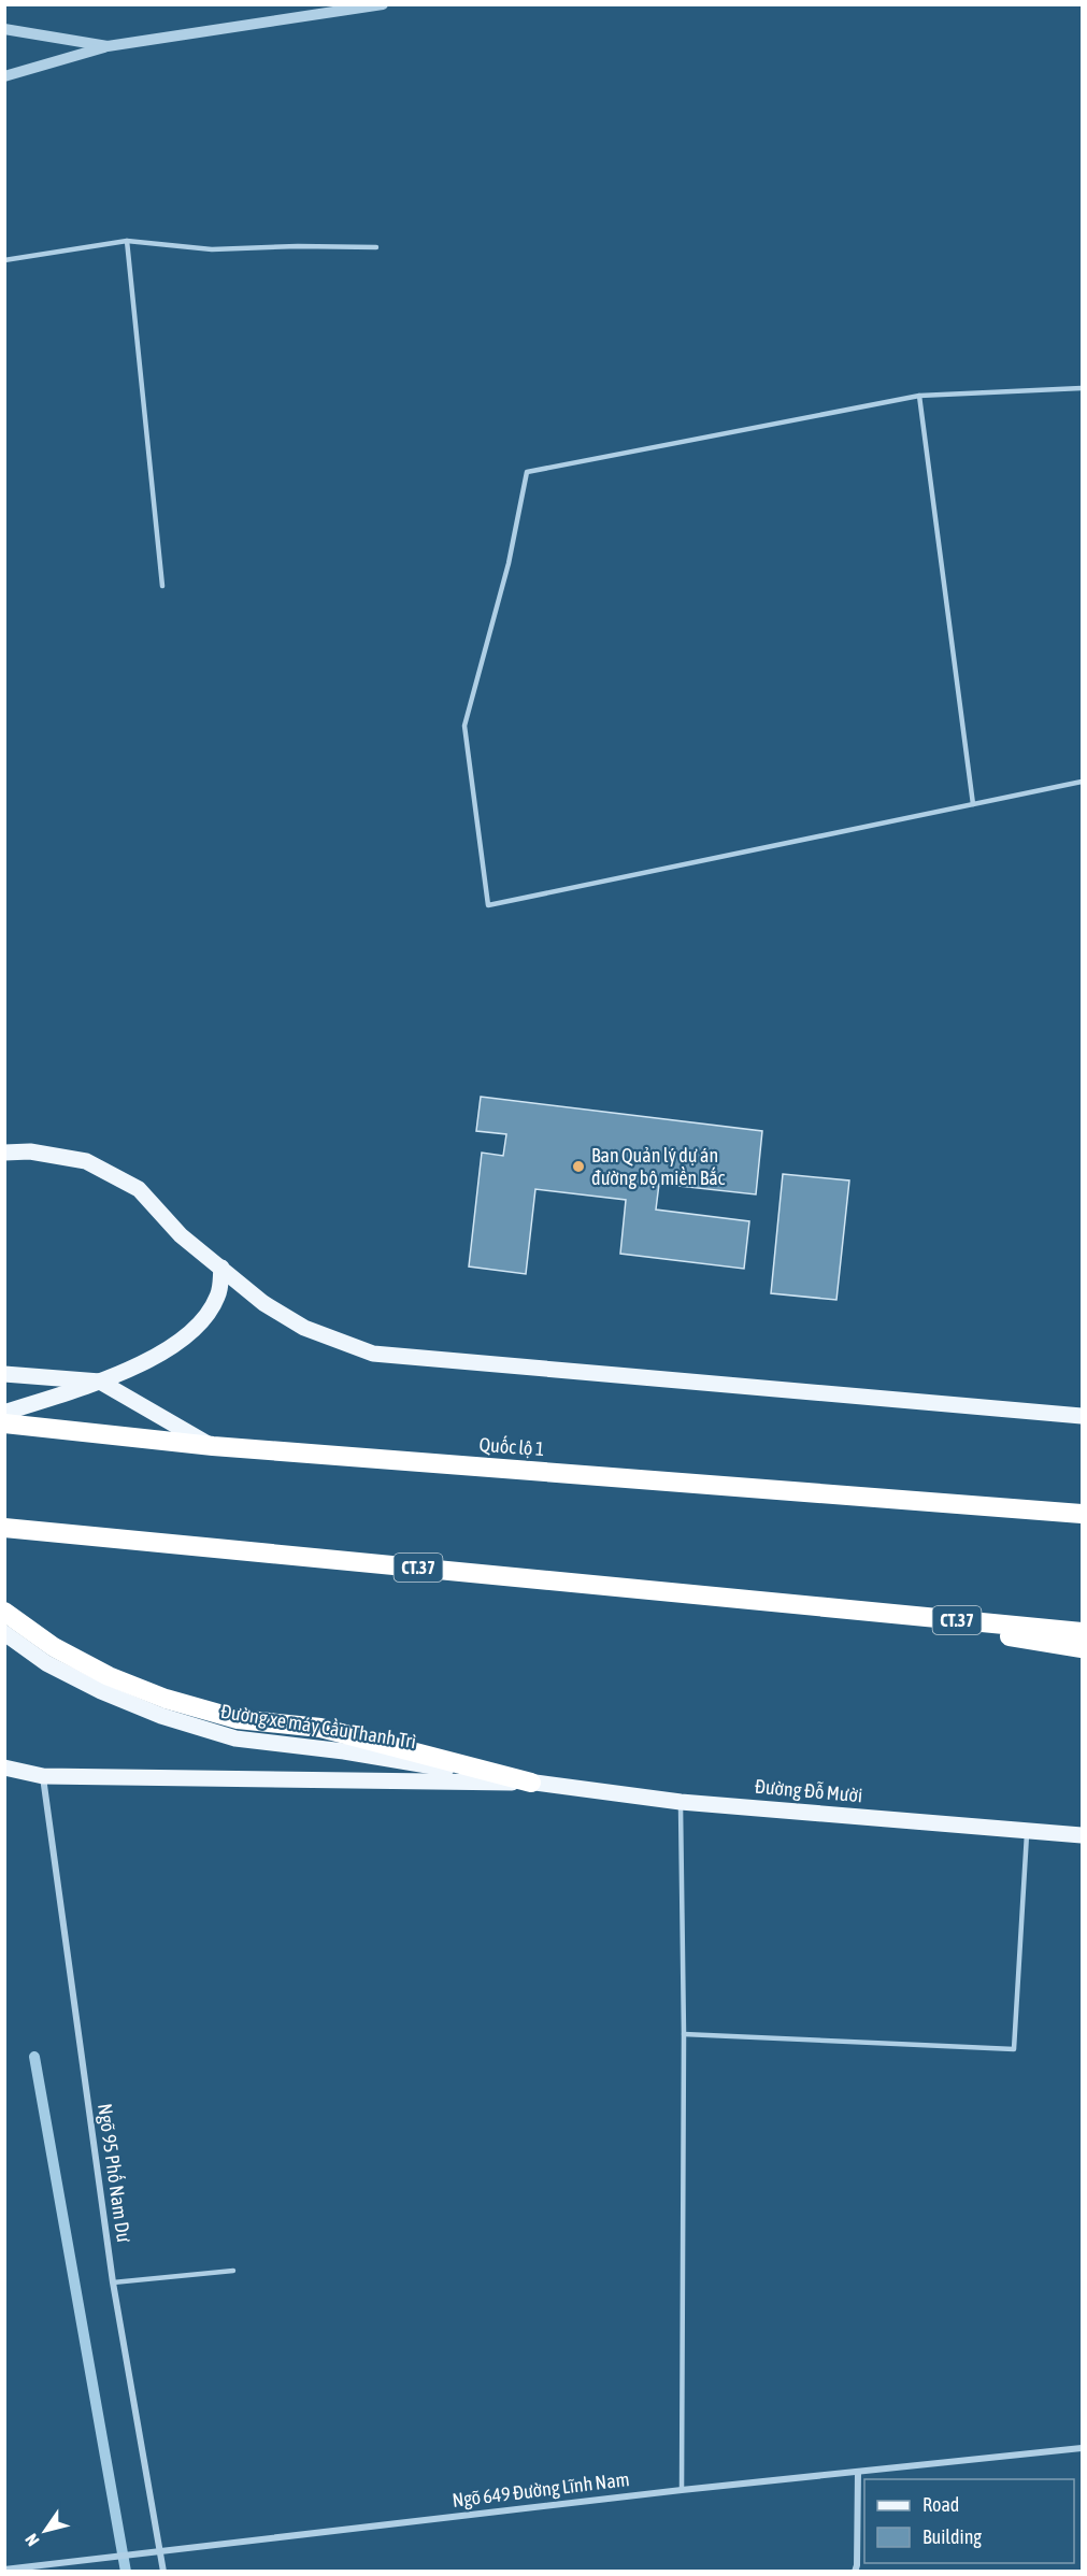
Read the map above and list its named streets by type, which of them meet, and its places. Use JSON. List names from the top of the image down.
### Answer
{
  "streets": {
    "highway": ["Quốc lộ 1", "CT.37"],
    "main road": ["Đường xe máy Cầu Thanh Trì", "Đường Đỗ Mười"],
    "street": ["Ngõ 95 Phố Nam Dư", "Ngõ 649 Đường Lĩnh Nam"]
  },
  "crossings": [
    ["Đường xe máy Cầu Thanh Trì", "Đường Đỗ Mười"],
    ["Ngõ 95 Phố Nam Dư", "Ngõ 649 Đường Lĩnh Nam"]
  ],
  "places": ["Ban Quản lý dự án đường bộ miền Bắc"],
  "legend": ["Road", "Building"],
  "north": "bottom left"
}
